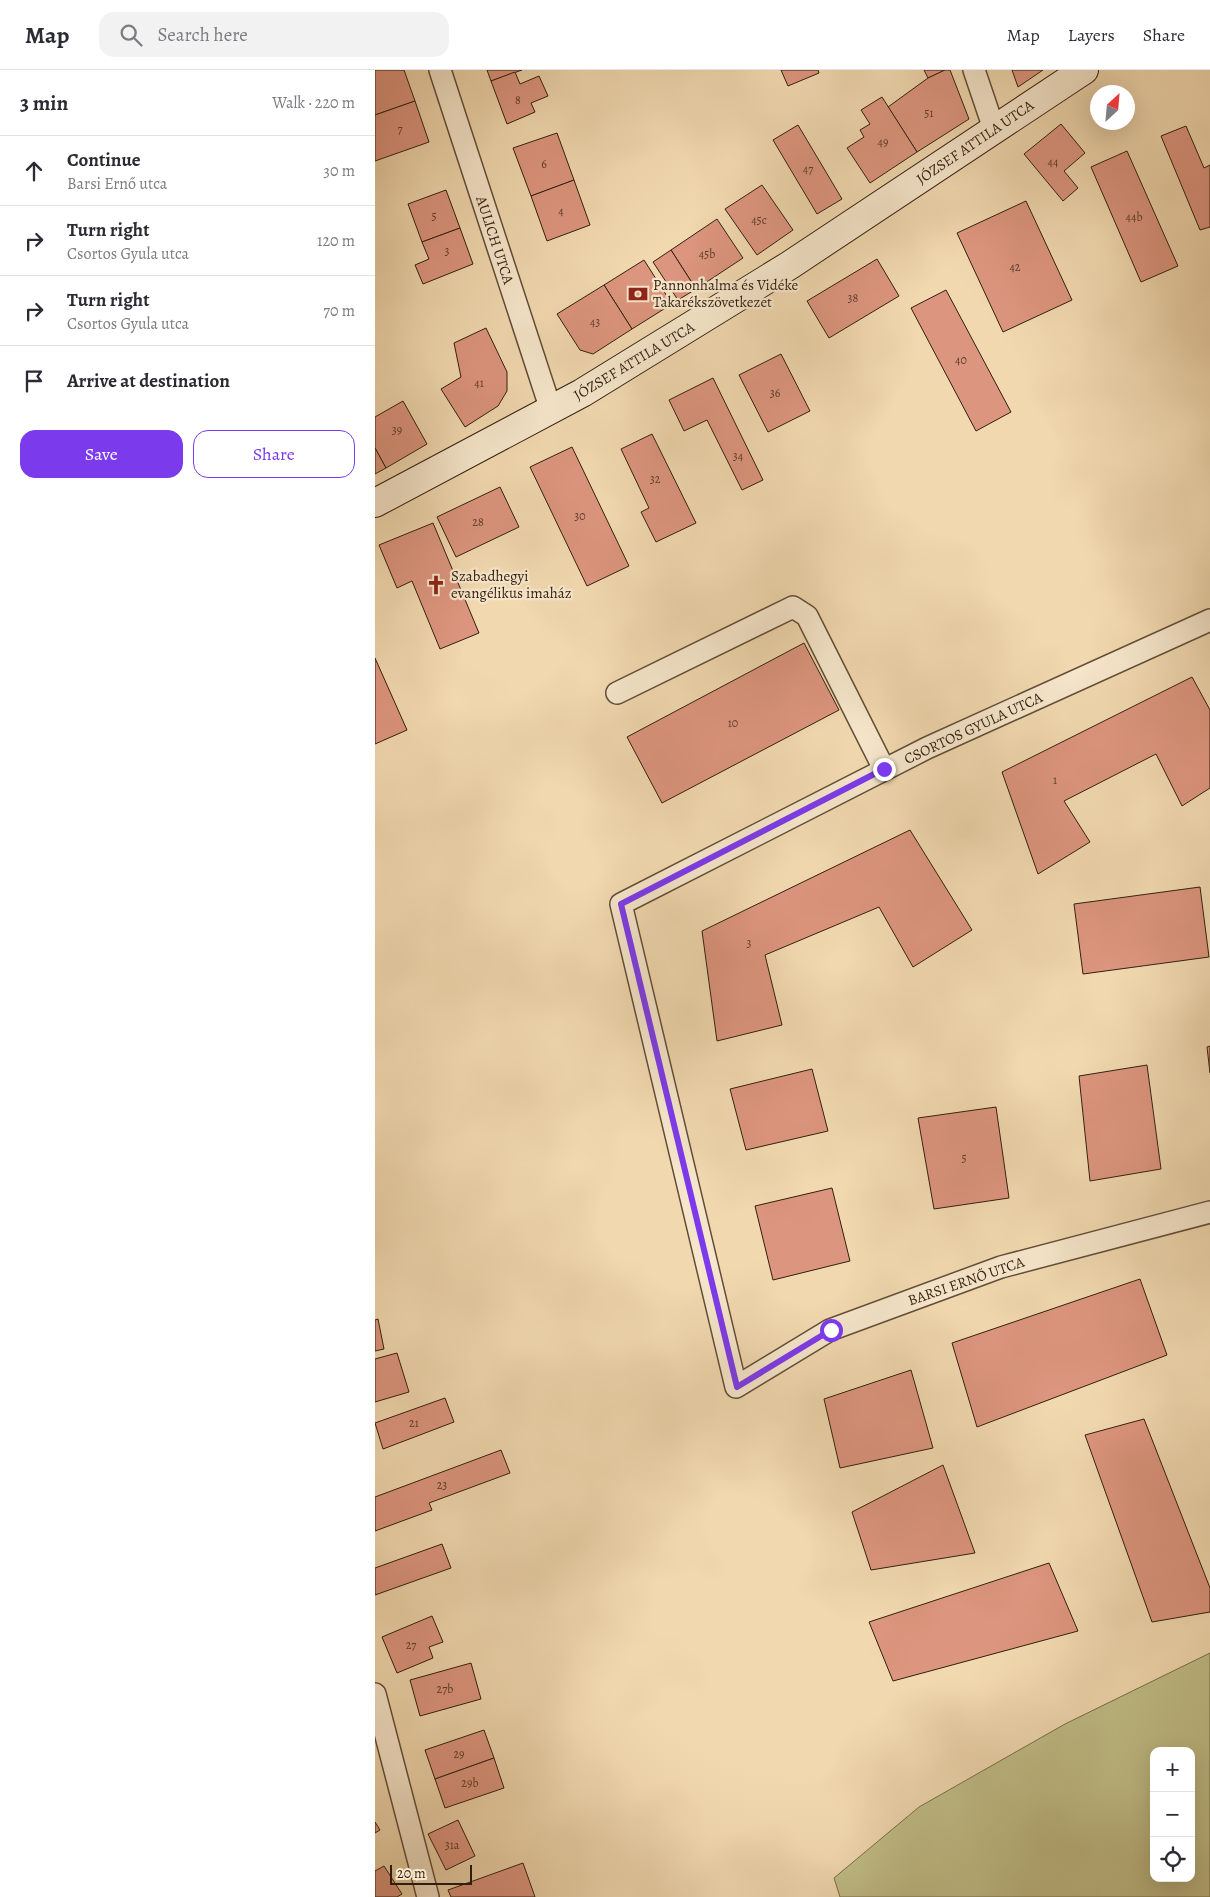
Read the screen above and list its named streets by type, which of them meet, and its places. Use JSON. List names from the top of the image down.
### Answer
{
  "streets": {
    "street": [
      "JÓZSEF ATTILA UTCA",
      "AULICH UTCA",
      "CSORTOS GYULA UTCA",
      "BARSI ERNŐ UTCA"
    ]
  },
  "crossings": [
    ["JÓZSEF ATTILA UTCA", "AULICH UTCA"],
    ["CSORTOS GYULA UTCA", "BARSI ERNŐ UTCA"]
  ],
  "places": {
    "bank": ["Pannonhalma és Vidéke Takarékszövetkezet"],
    "church": ["Szabadhegyi evangélikus imaház"]
  },
  "house_numbers": [
    "8",
    "51",
    "7",
    "49",
    "44",
    "6",
    "47",
    "4",
    "5",
    "44b",
    "45c",
    "3",
    "45b",
    "42",
    "38",
    "43",
    "40",
    "41",
    "36",
    "39",
    "34",
    "32",
    "30",
    "28",
    "10",
    "1",
    "3",
    "5",
    "21",
    "23",
    "27",
    "27b",
    "29",
    "29b",
    "31a"
  ],
  "scale_bar": "20 m",
  "north": "top right",
  "page": {
    "header": "Map",
    "search": "Search here",
    "nav": ["Map", "Layers", "Share"],
    "heading": ["3 min", "Walk · 220 m"],
    "list": [
      ["Continue", "Barsi Ernő utca", "30 m"],
      ["Turn right", "Csortos Gyula utca", "120 m"],
      ["Turn right", "Csortos Gyula utca", "70 m"],
      "Arrive at destination"
    ],
    "buttons": ["Save", "Share"],
    "map_buttons": ["+", "−"],
    "scale": "20 m"
  }
}
